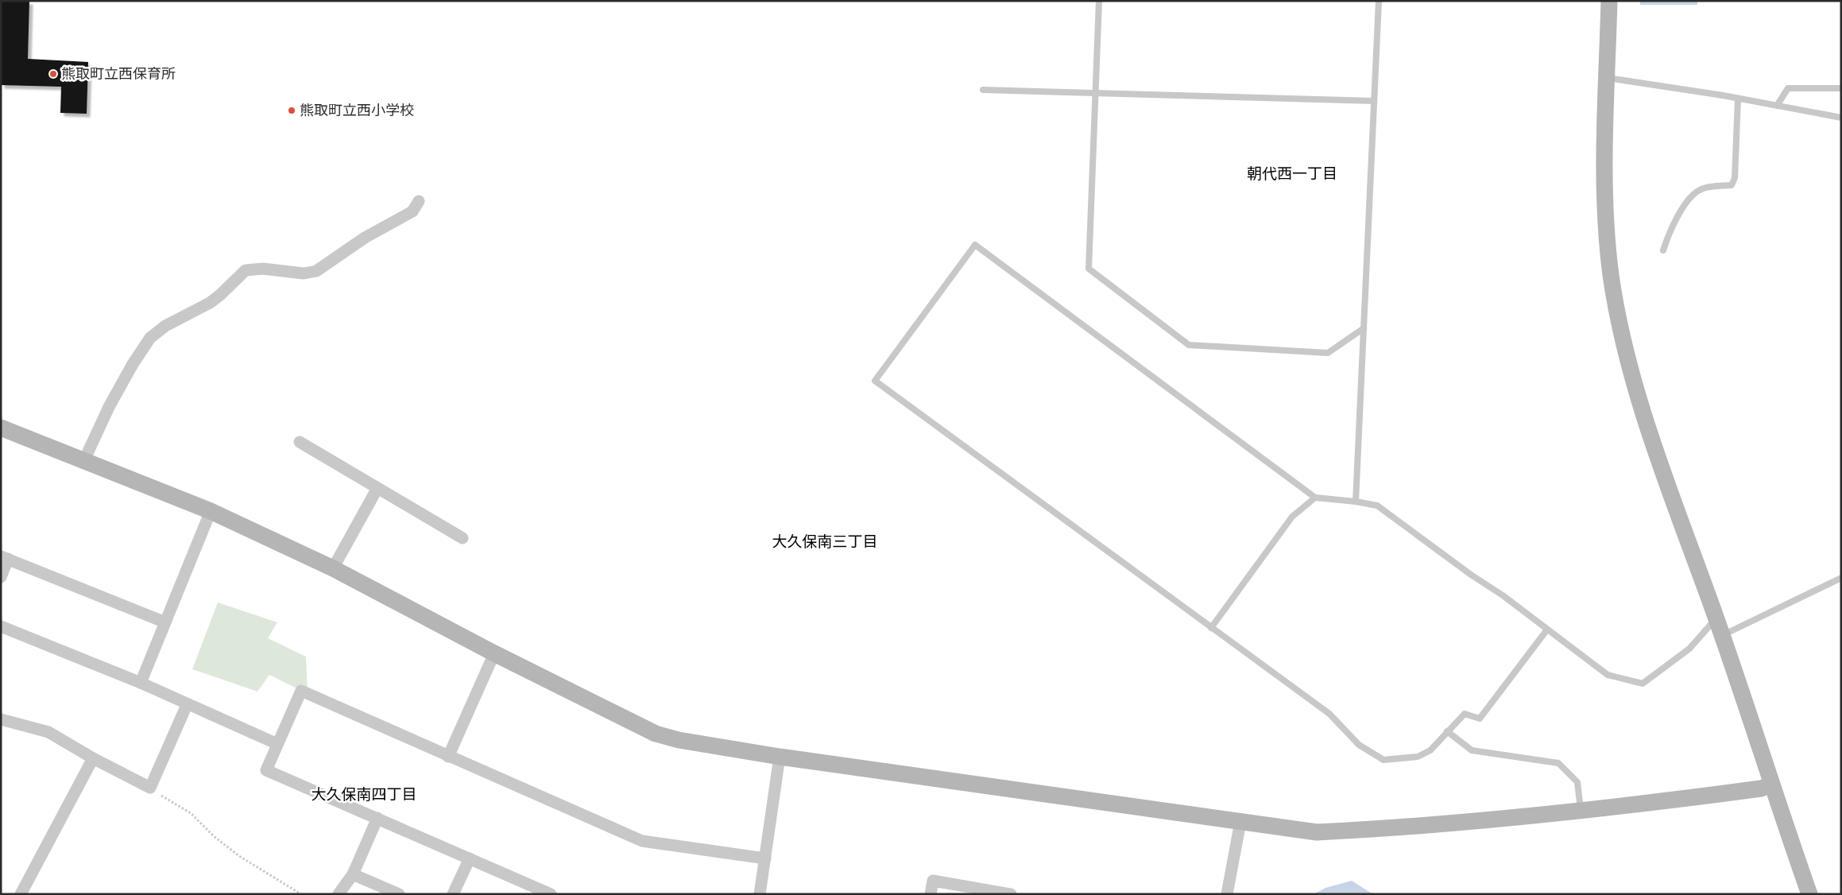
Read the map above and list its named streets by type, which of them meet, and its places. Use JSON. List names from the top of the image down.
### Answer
{
  "districts": ["朝代西一丁目", "大久保南三丁目", "大久保南四丁目"],
  "places": ["熊取町立西保育所", "熊取町立西小学校"]
}
